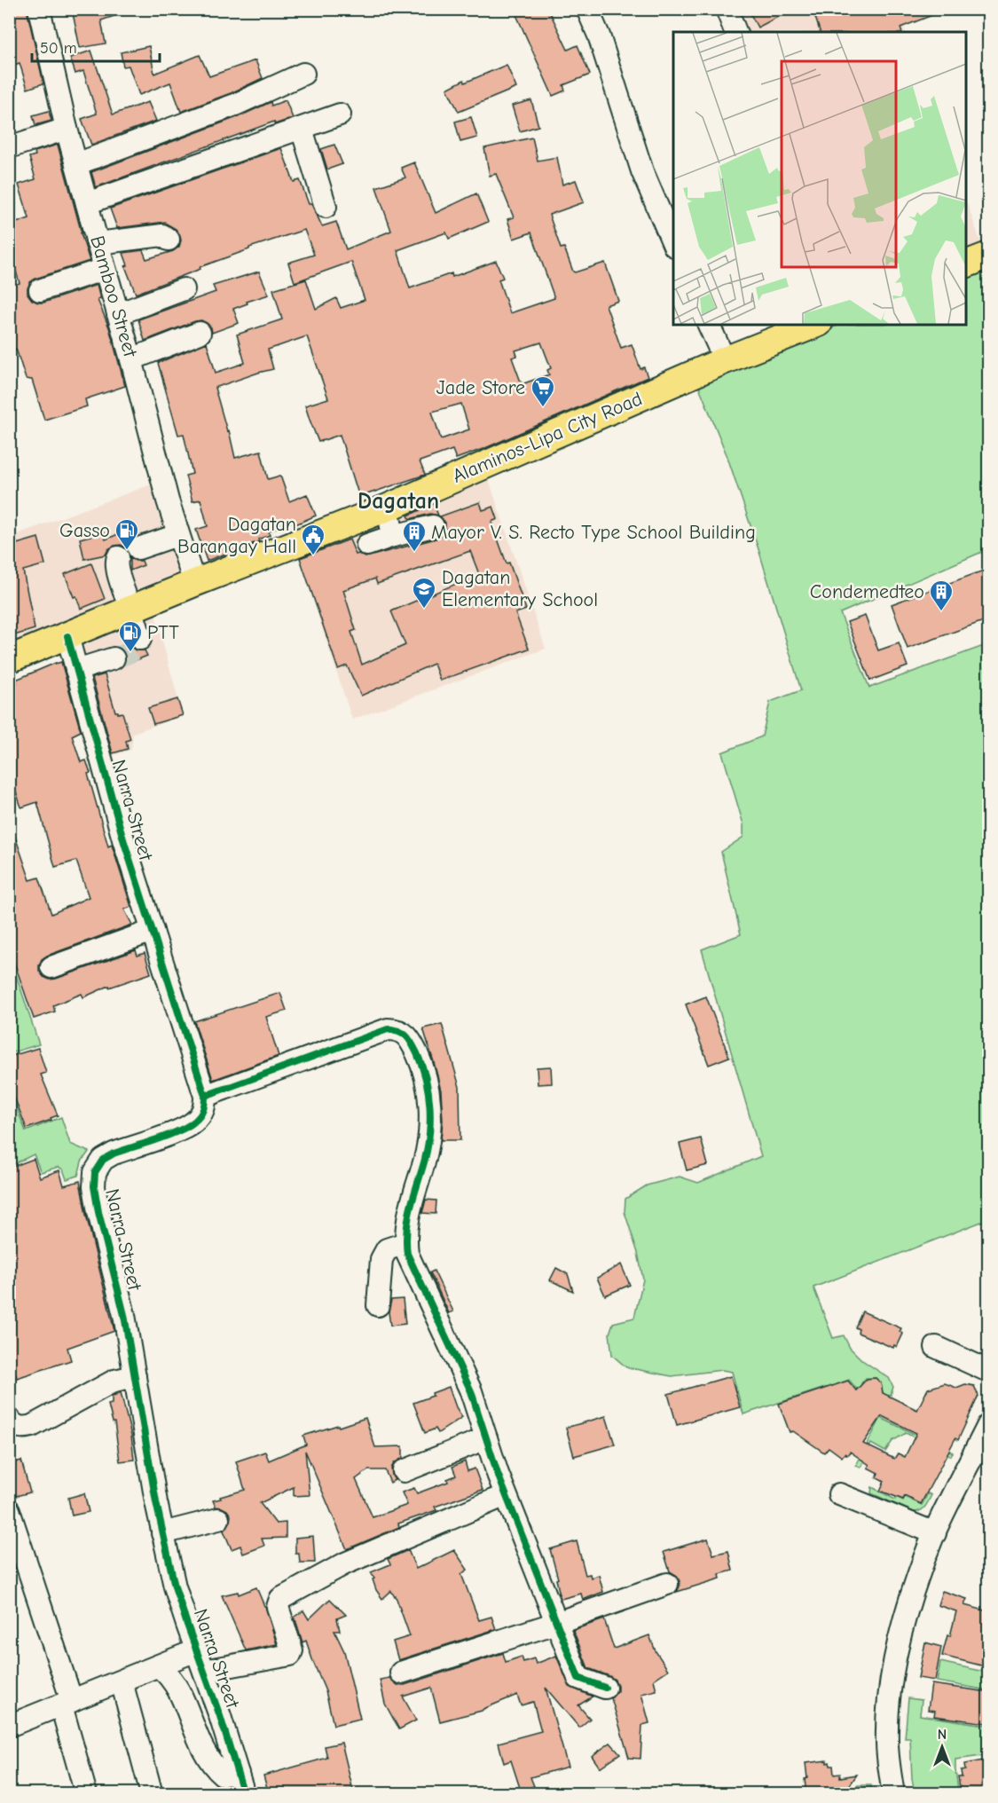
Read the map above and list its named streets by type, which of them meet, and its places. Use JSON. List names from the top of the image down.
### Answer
{
  "streets": {
    "main road": ["Alaminos-Lipa City Road"],
    "street": ["Bamboo Street", "Narra Street"]
  },
  "crossings": [
    ["Bamboo Street", "Alaminos-Lipa City Road"],
    ["Alaminos-Lipa City Road", "Narra Street"]
  ],
  "districts": ["Dagatan"],
  "places": {
    "supermarket": ["Jade Store"],
    "fuel station": ["Gasso", "PTT"],
    "building": ["Mayor V. S. Recto Type School Building", "Condemedteo"],
    "public building": ["Dagatan Barangay Hall"],
    "school or university": ["Dagatan Elementary School"]
  },
  "scale_bar": "50 m",
  "north": "top"
}
